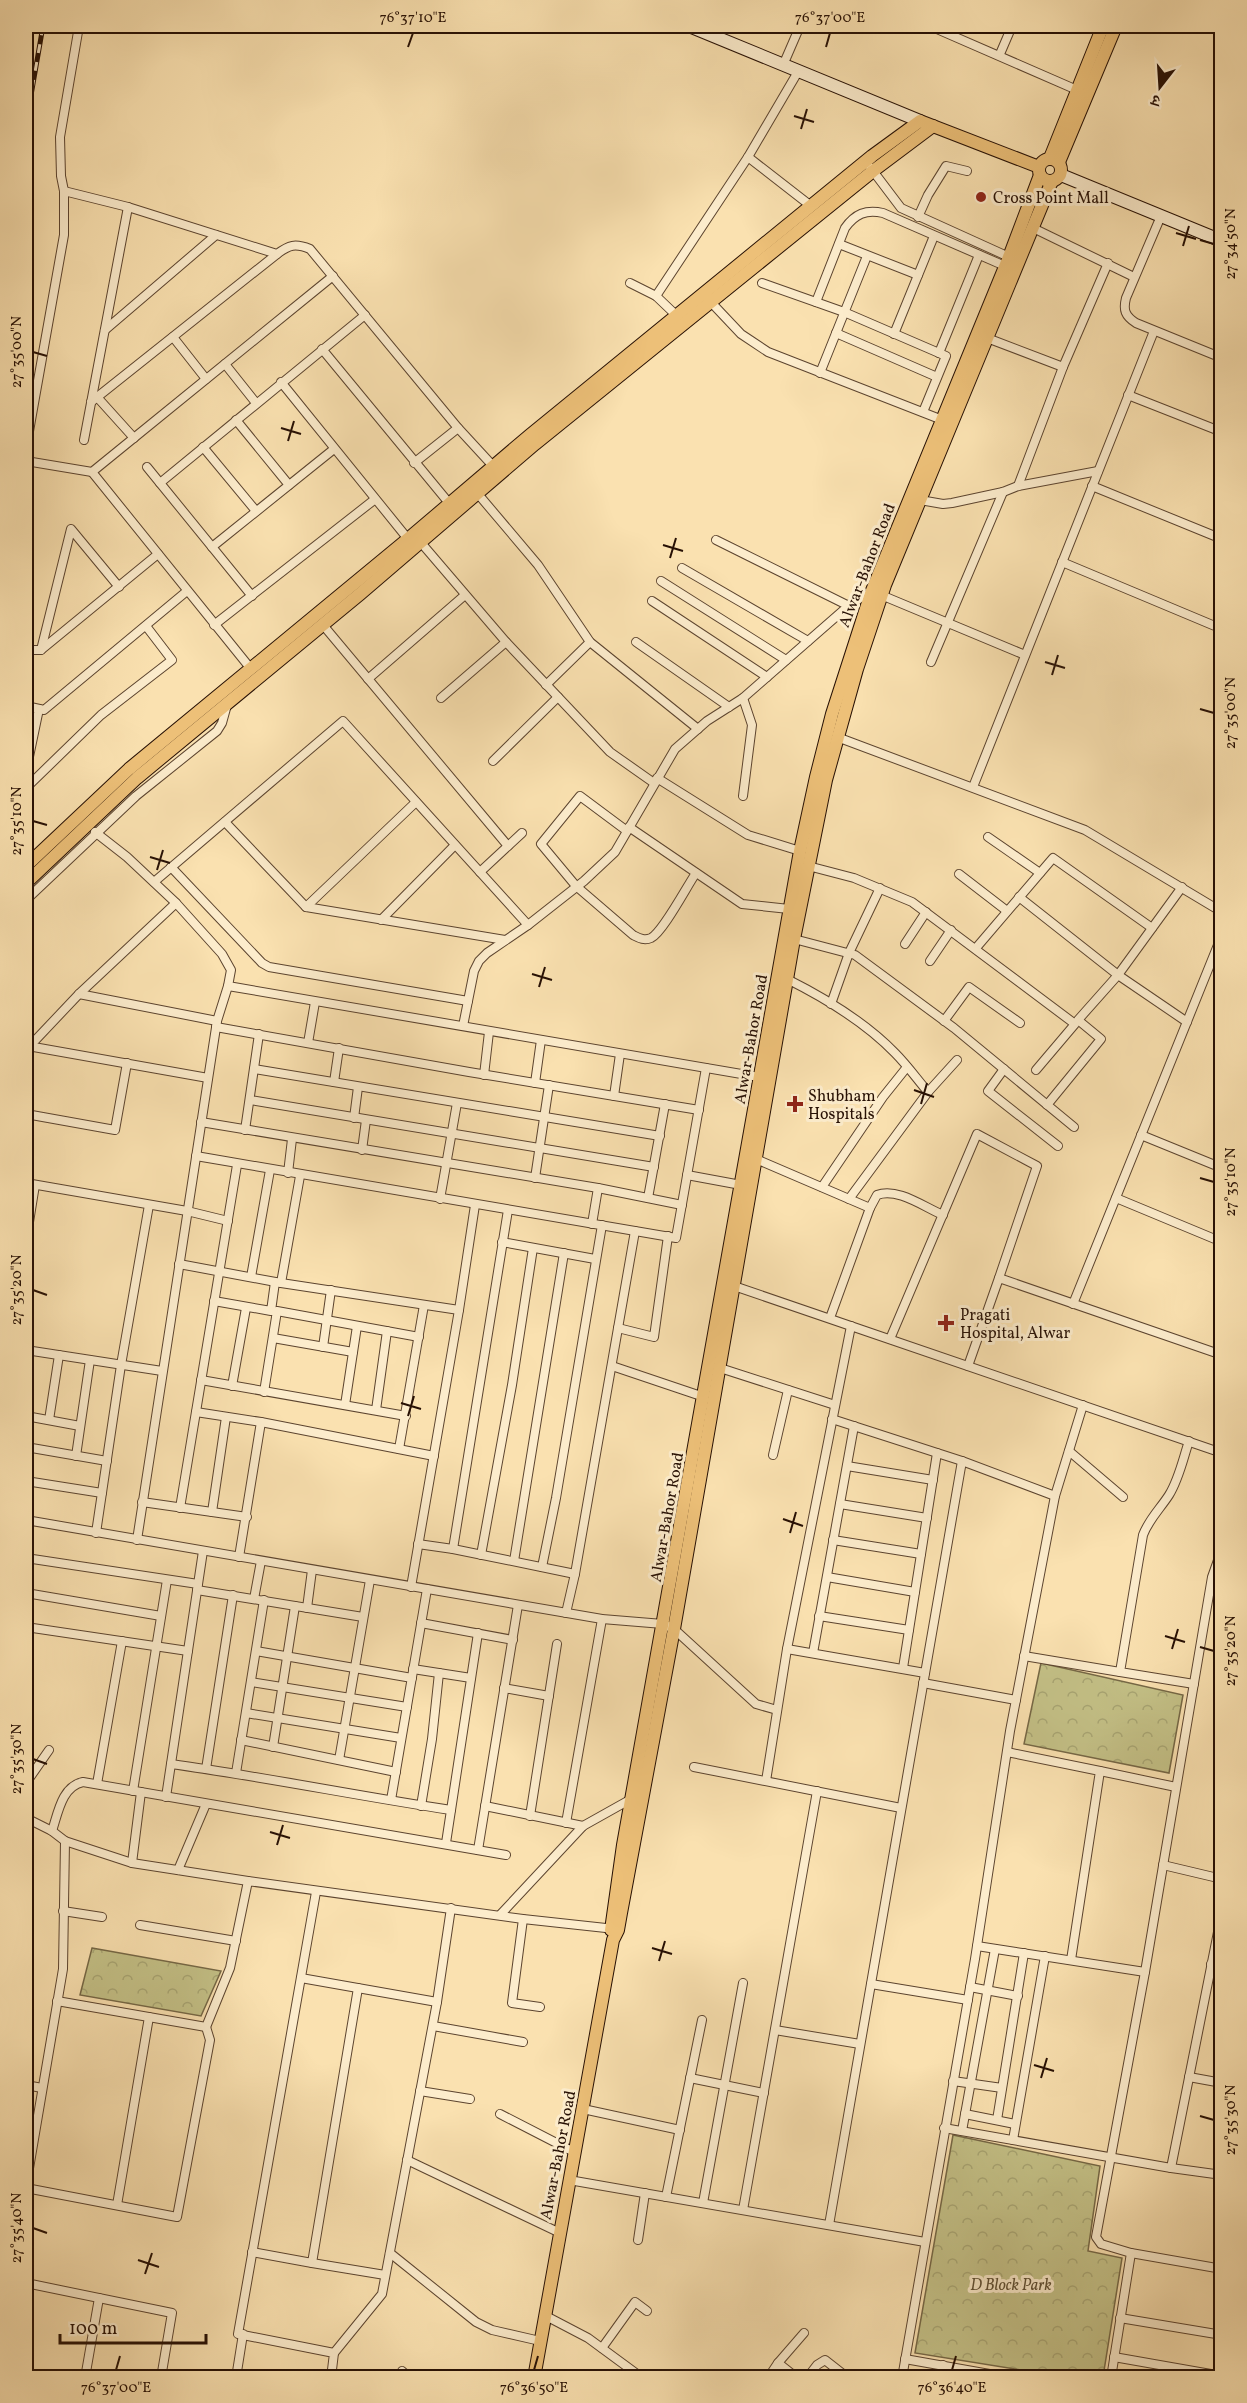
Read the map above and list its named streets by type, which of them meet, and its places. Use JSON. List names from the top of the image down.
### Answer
{
  "streets": {
    "main road": ["Alwar-Bahor Road"]
  },
  "parks": ["D Block Park"],
  "places": {
    "other": ["Cross Point Mall"],
    "health": ["Shubham Hospitals", "Pragati Hospital, Alwar"]
  },
  "scale_bar": "100 m",
  "north": "bottom",
  "coordinates": [
    "76°37'10\"E",
    "76°37'00\"E",
    "27°34'50\"N",
    "27°35'00\"N",
    "27°35'10\"N",
    "27°35'20\"N",
    "27°35'30\"N",
    "27°35'40\"N",
    "76°36'50\"E",
    "76°36'40\"E"
  ]
}
